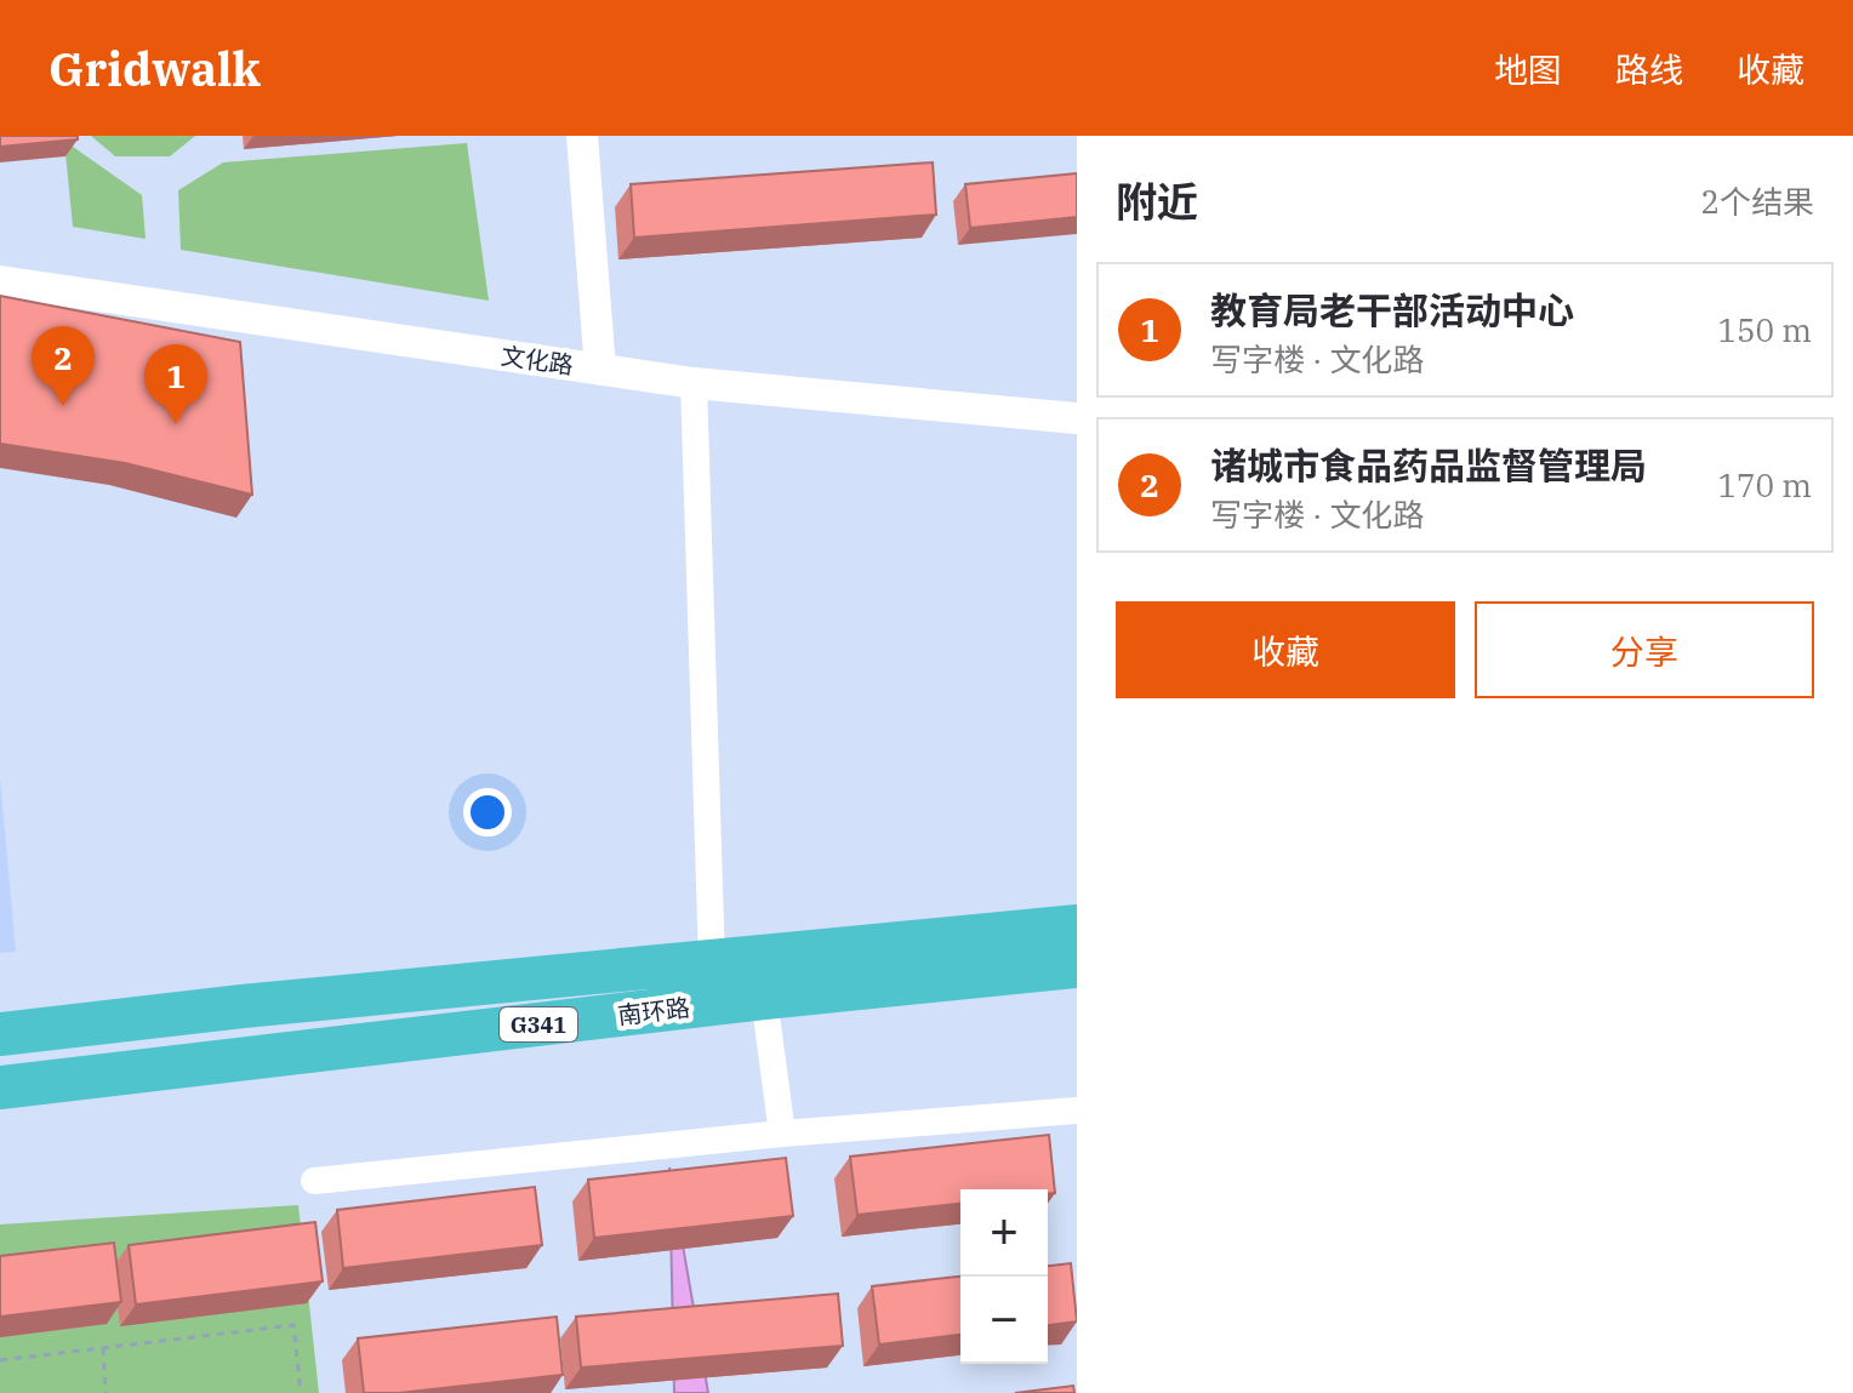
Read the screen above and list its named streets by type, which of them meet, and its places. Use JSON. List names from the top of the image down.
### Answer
{
  "streets": {
    "highway": ["南环路", "G341"],
    "street": ["文化路"]
  },
  "page": {
    "header": "Gridwalk",
    "nav": ["地图", "路线", "收藏"],
    "heading": ["附近", "2个结果"],
    "list": [
      {
        "mark": "1",
        "name": "教育局老干部活动中心",
        "note": "写字楼 · 文化路",
        "value": "150 m"
      },
      {
        "mark": "2",
        "name": "诸城市食品药品监督管理局",
        "note": "写字楼 · 文化路",
        "value": "170 m"
      }
    ],
    "pins": ["2", "1"],
    "buttons": ["收藏", "分享"],
    "map_buttons": ["+", "−"]
  }
}
